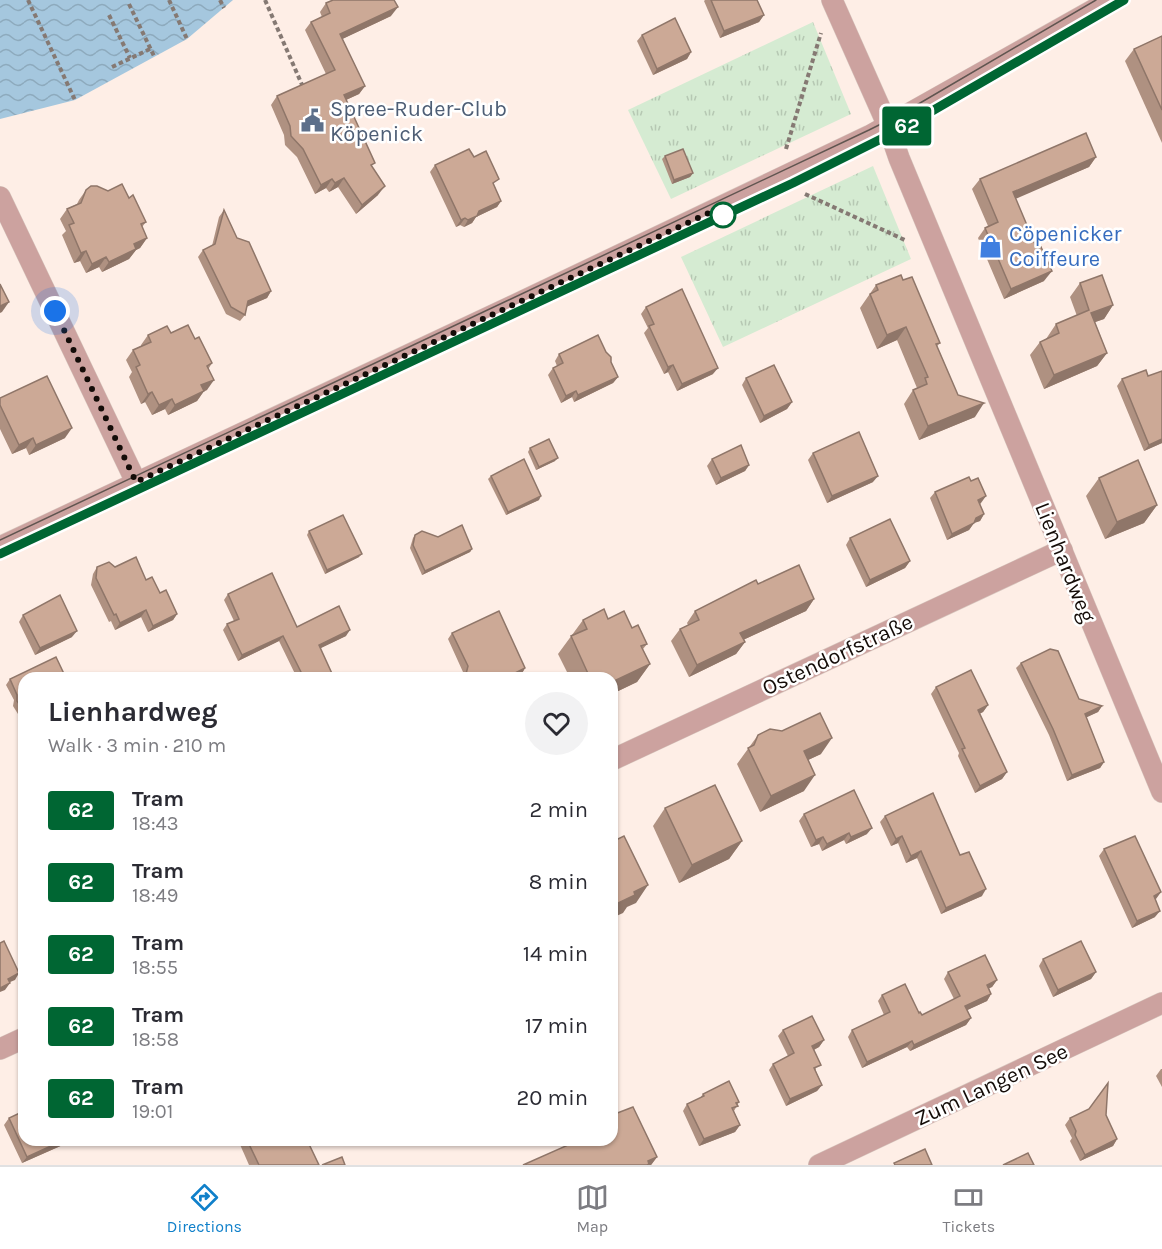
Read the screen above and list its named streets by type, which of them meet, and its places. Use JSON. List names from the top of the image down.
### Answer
{
  "streets": {
    "street": ["Lienhardweg", "Ostendorfstraße", "Zum Langen See"]
  },
  "crossings": [
    ["Lienhardweg", "Ostendorfstraße"]
  ],
  "places": {
    "public building": ["Spree-Ruder-Club Köpenick"],
    "shop": ["Cöpenicker Coiffeure"]
  },
  "lines": ["tram line 62"],
  "page": {
    "on_map": "62",
    "heading": ["Lienhardweg", "Walk · 3 min · 210 m"],
    "list": [
      {
        "mark": "62",
        "name": "Tram",
        "note": "18:43",
        "value": "2 min"
      },
      {
        "mark": "62",
        "name": "Tram",
        "note": "18:49",
        "value": "8 min"
      },
      {
        "mark": "62",
        "name": "Tram",
        "note": "18:55",
        "value": "14 min"
      },
      {
        "mark": "62",
        "name": "Tram",
        "note": "18:58",
        "value": "17 min"
      },
      {
        "mark": "62",
        "name": "Tram",
        "note": "19:01",
        "value": "20 min"
      }
    ],
    "tabs": ["Directions", "Map", "Tickets"]
  }
}
